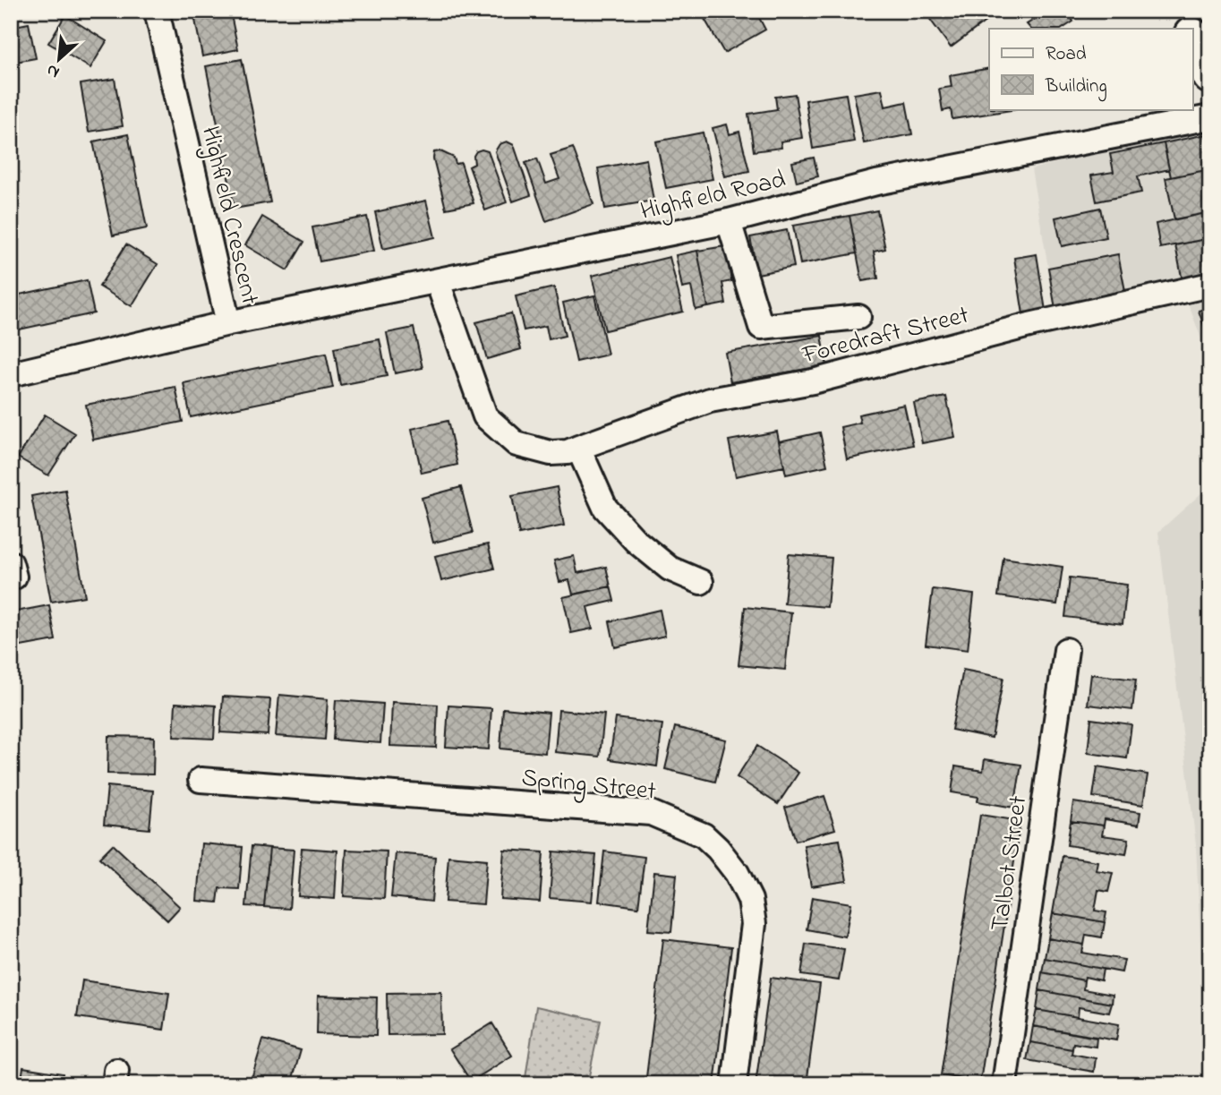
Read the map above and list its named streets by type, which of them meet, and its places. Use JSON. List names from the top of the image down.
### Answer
{
  "streets": {
    "street": [
      "Highfield Road",
      "Highfield Crescent",
      "Foredraft Street",
      "Spring Street",
      "Talbot Street"
    ]
  },
  "crossings": [
    ["Highfield Road", "Highfield Crescent"],
    ["Highfield Road", "Foredraft Street"]
  ],
  "legend": ["Road", "Building"],
  "north": "bottom left"
}
